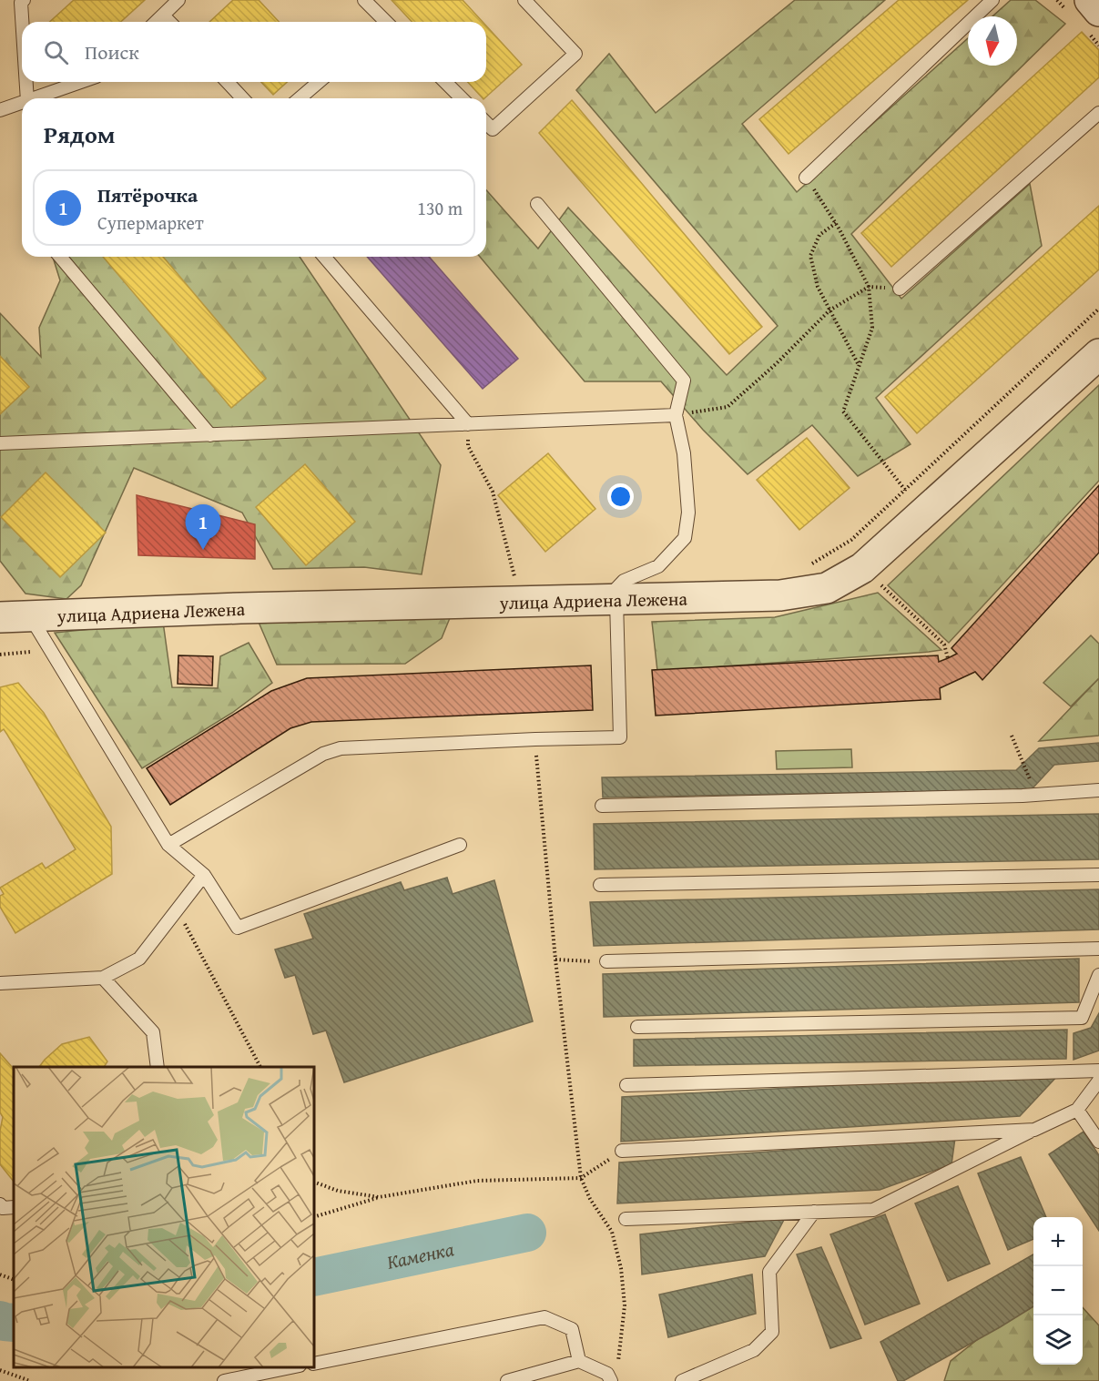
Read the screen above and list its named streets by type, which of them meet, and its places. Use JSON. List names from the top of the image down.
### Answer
{
  "streets": {
    "street": ["улица Адриена Лежена"]
  },
  "water": ["Каменка"],
  "north": "bottom",
  "page": {
    "search": "Поиск",
    "heading": "Рядом",
    "list": [
      {
        "mark": "1",
        "name": "Пятёрочка",
        "note": "Супермаркет",
        "value": "130 m"
      }
    ],
    "pins": "1",
    "map_buttons": ["+", "−"]
  }
}
